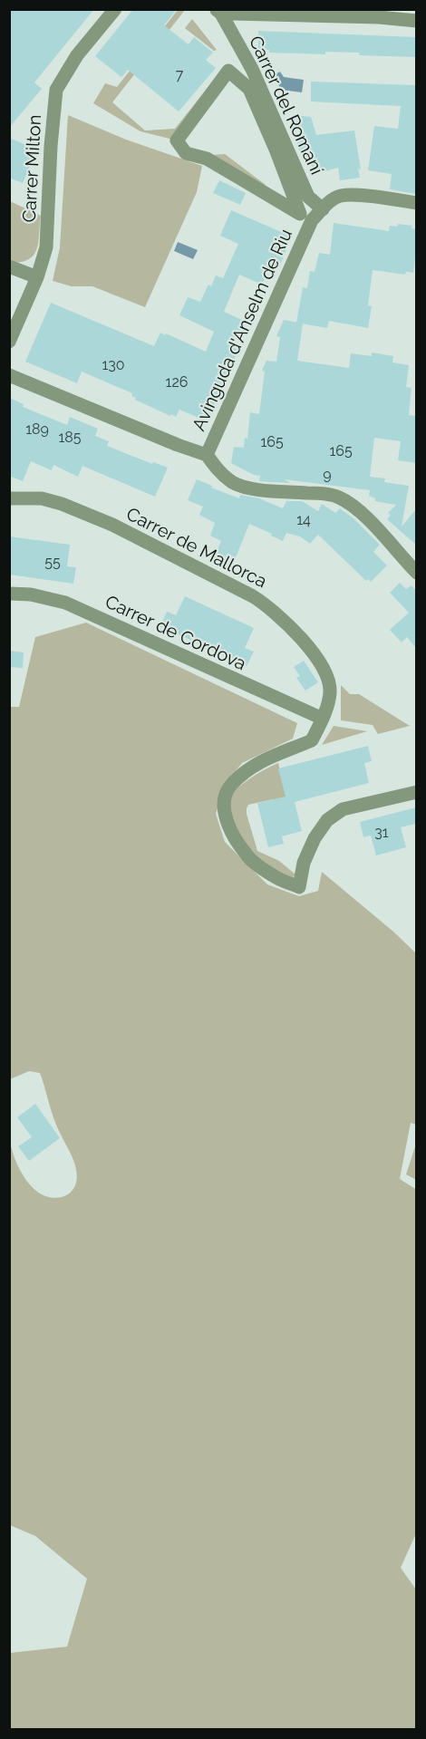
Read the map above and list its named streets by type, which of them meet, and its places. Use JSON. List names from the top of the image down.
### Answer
{
  "streets": {
    "street": [
      "Carrer del Romaní",
      "Carrer Milton",
      "Avinguda d'Anselm de Riu",
      "Carrer de Mallorca",
      "Carrer de Cordova"
    ]
  },
  "crossings": [
    ["Carrer del Romaní", "Avinguda d'Anselm de Riu"],
    ["Carrer de Mallorca", "Carrer de Cordova"]
  ],
  "house_numbers": [
    "7",
    "130",
    "126",
    "189",
    "185",
    "165",
    "165",
    "9",
    "14",
    "55",
    "31"
  ]
}
